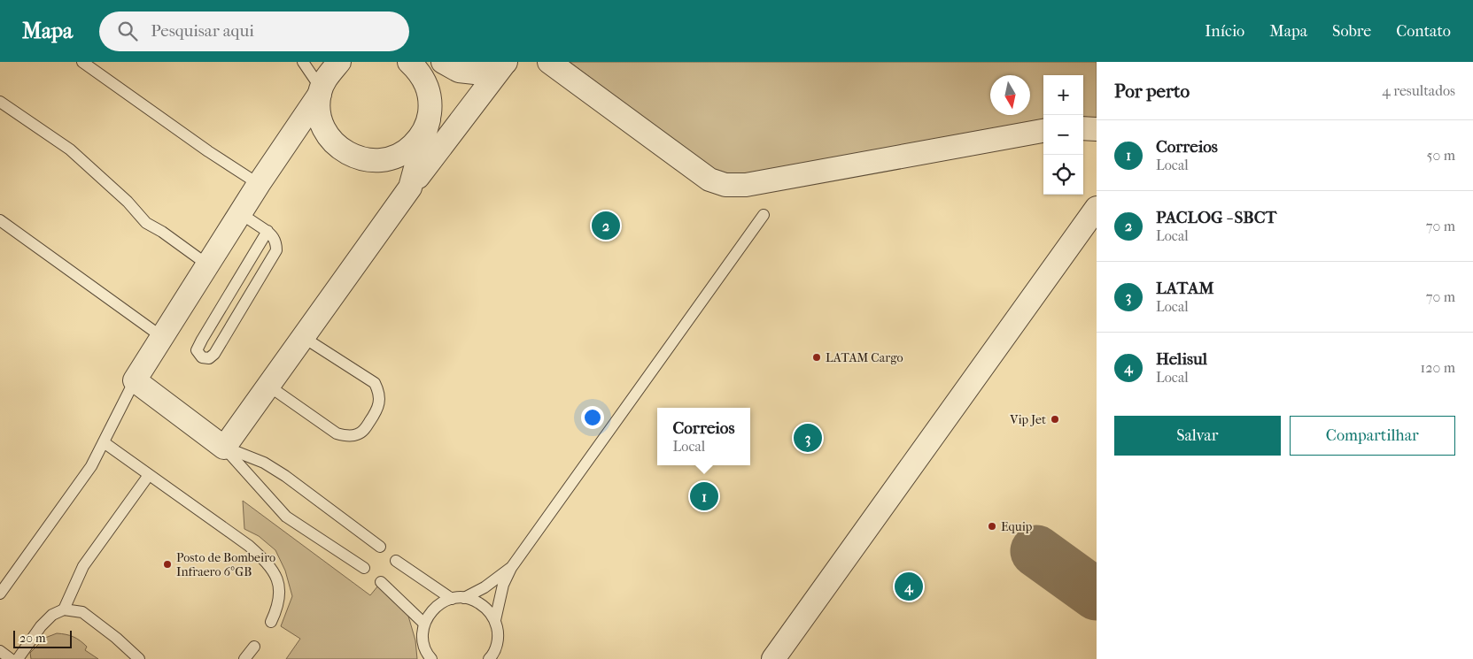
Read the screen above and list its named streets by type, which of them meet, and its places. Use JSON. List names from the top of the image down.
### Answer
{
  "places": [
    "LATAM Cargo",
    "Vip Jet",
    "Equip",
    "Posto de Bombeiro Infraero 6ºGB"
  ],
  "scale_bar": "20 m",
  "north": "bottom",
  "page": {
    "header": "Mapa",
    "search": "Pesquisar aqui",
    "nav": [
      "Início",
      "Mapa",
      "Sobre",
      "Contato"
    ],
    "heading": ["Por perto", "4 resultados"],
    "map_buttons": ["+", "−"],
    "list": [
      {
        "mark": "1",
        "name": "Correios",
        "note": "Local",
        "value": "50 m"
      },
      {
        "mark": "2",
        "name": "PACLOG - SBCT",
        "note": "Local",
        "value": "70 m"
      },
      {
        "mark": "3",
        "name": "LATAM",
        "note": "Local",
        "value": "70 m"
      },
      {
        "mark": "4",
        "name": "Helisul",
        "note": "Local",
        "value": "120 m"
      }
    ],
    "pins": [
      "2",
      "3",
      "1",
      "4"
    ],
    "buttons": ["Salvar", "Compartilhar"],
    "popup": ["Correios", "Local"],
    "scale": "20 m"
  }
}
